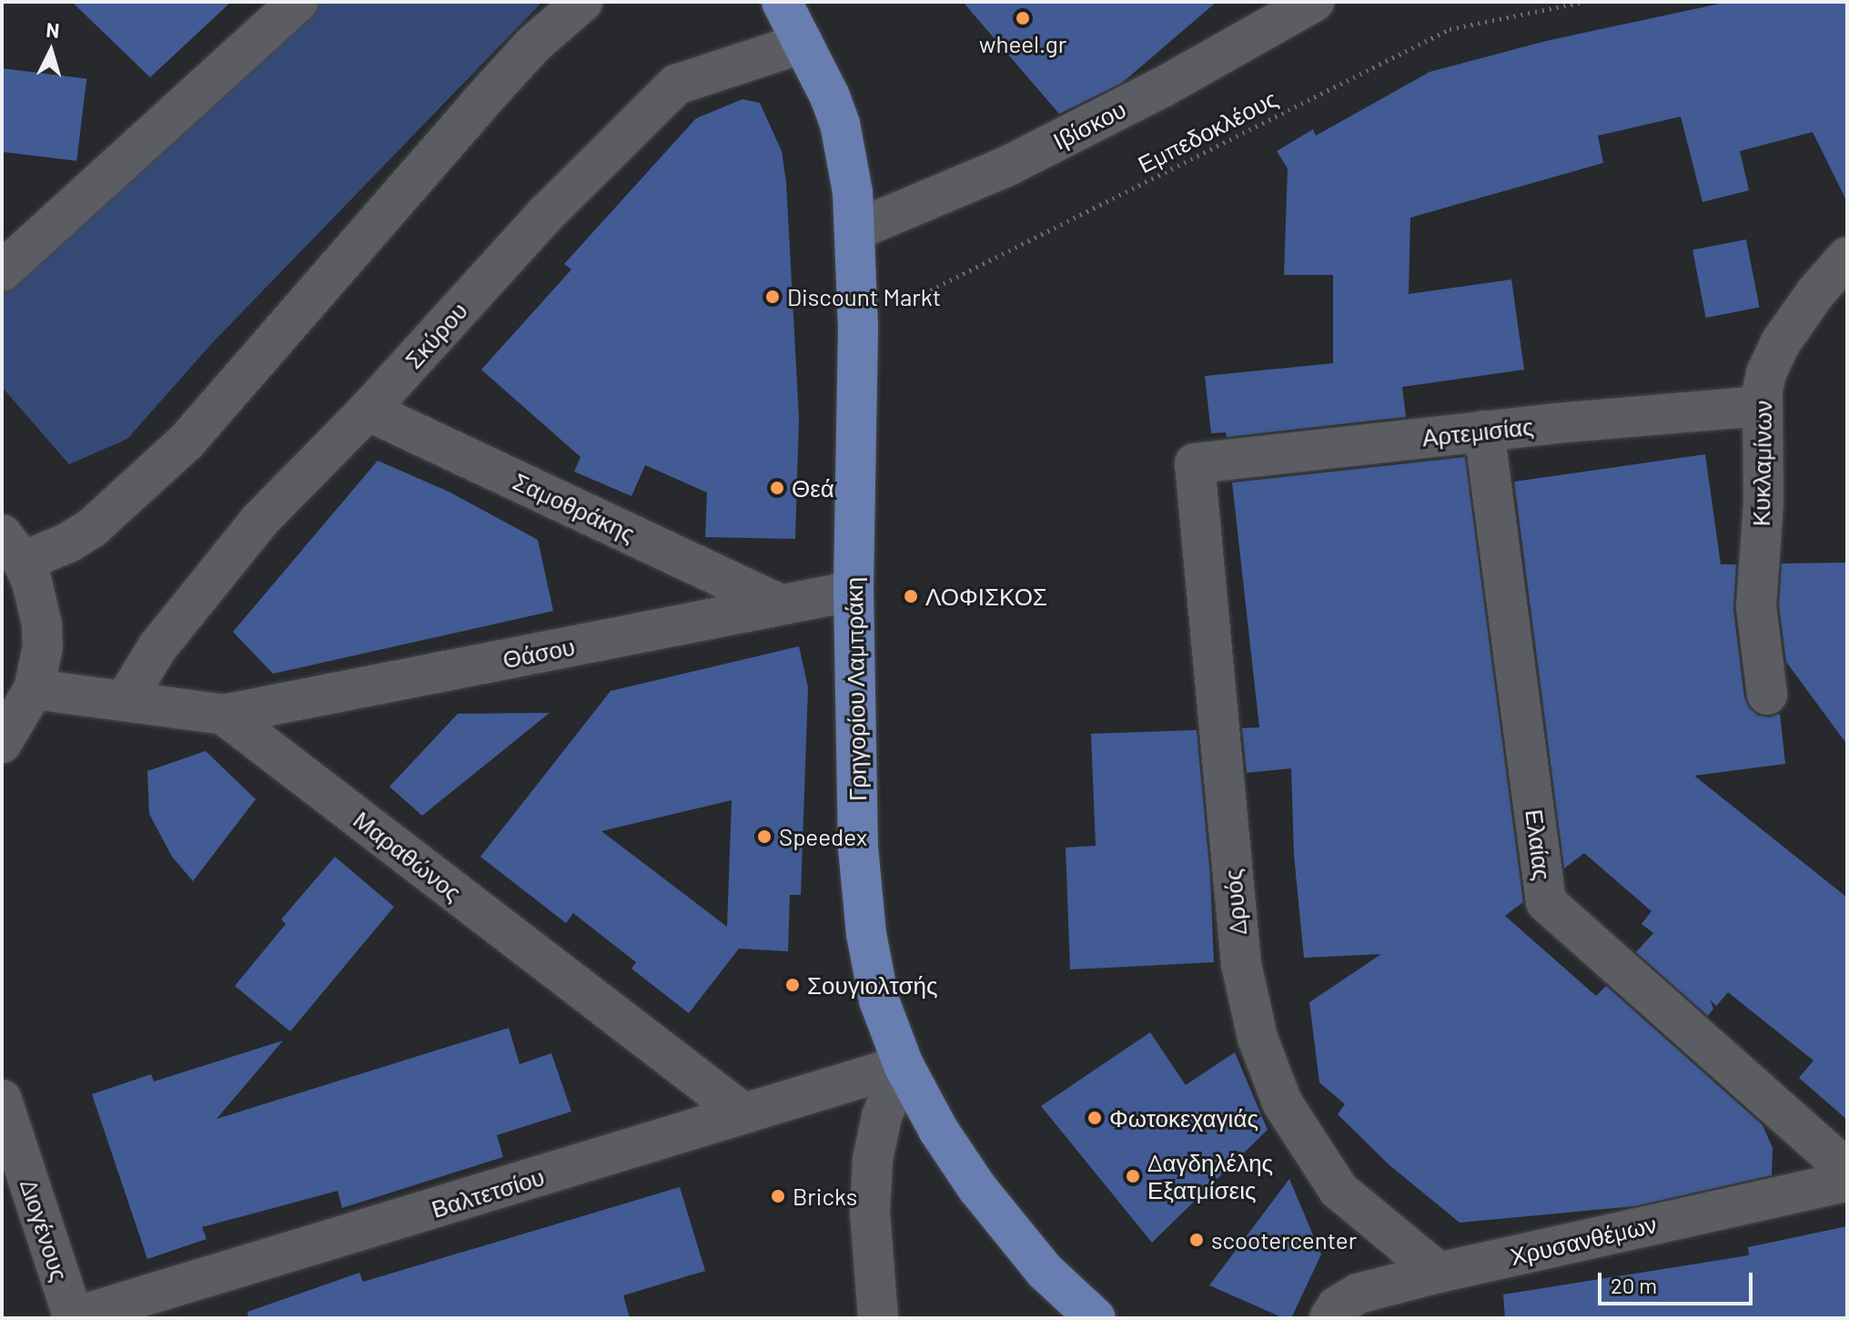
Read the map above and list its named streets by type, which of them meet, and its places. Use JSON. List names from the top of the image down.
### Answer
{
  "streets": {
    "main road": ["Γρηγορίου Λαμπράκη"],
    "street": [
      "Ιβίσκου",
      "Σκύρου",
      "Αρτεμισίας",
      "Κυκλαμίνων",
      "Σαμοθράκης",
      "Θάσου",
      "Ελαίας",
      "Μαραθώνος",
      "Δρυός",
      "Βαλτετσίου",
      "Διογένους",
      "Χρυσανθέμων"
    ],
    "path": ["Εμπεδοκλέους"]
  },
  "crossings": [
    ["Ιβίσκου", "Γρηγορίου Λαμπράκη"],
    ["Εμπεδοκλέους", "Γρηγορίου Λαμπράκη"],
    ["Σκύρου", "Σαμοθράκης"],
    ["Σκύρου", "Γρηγορίου Λαμπράκη"],
    ["Σκύρου", "Μαραθώνος"],
    ["Αρτεμισίας", "Κυκλαμίνων"],
    ["Αρτεμισίας", "Ελαίας"],
    ["Αρτεμισίας", "Δρυός"],
    ["Σαμοθράκης", "Θάσου"],
    ["Θάσου", "Γρηγορίου Λαμπράκη"],
    ["Θάσου", "Μαραθώνος"],
    ["Γρηγορίου Λαμπράκη", "Βαλτετσίου"],
    ["Μαραθώνος", "Βαλτετσίου"],
    ["Δρυός", "Χρυσανθέμων"],
    ["Βαλτετσίου", "Διογένους"]
  ],
  "places": [
    "wheel.gr",
    "Discount Markt",
    "Θεά",
    "ΛΟΦΙΣΚΟΣ",
    "Speedex",
    "Σουγιολτσής",
    "Φωτοκεχαγιάς",
    "Δαγδηλέλης Εξατμίσεις",
    "Bricks",
    "scootercenter"
  ],
  "scale_bar": "20 m",
  "north": "top"
}
